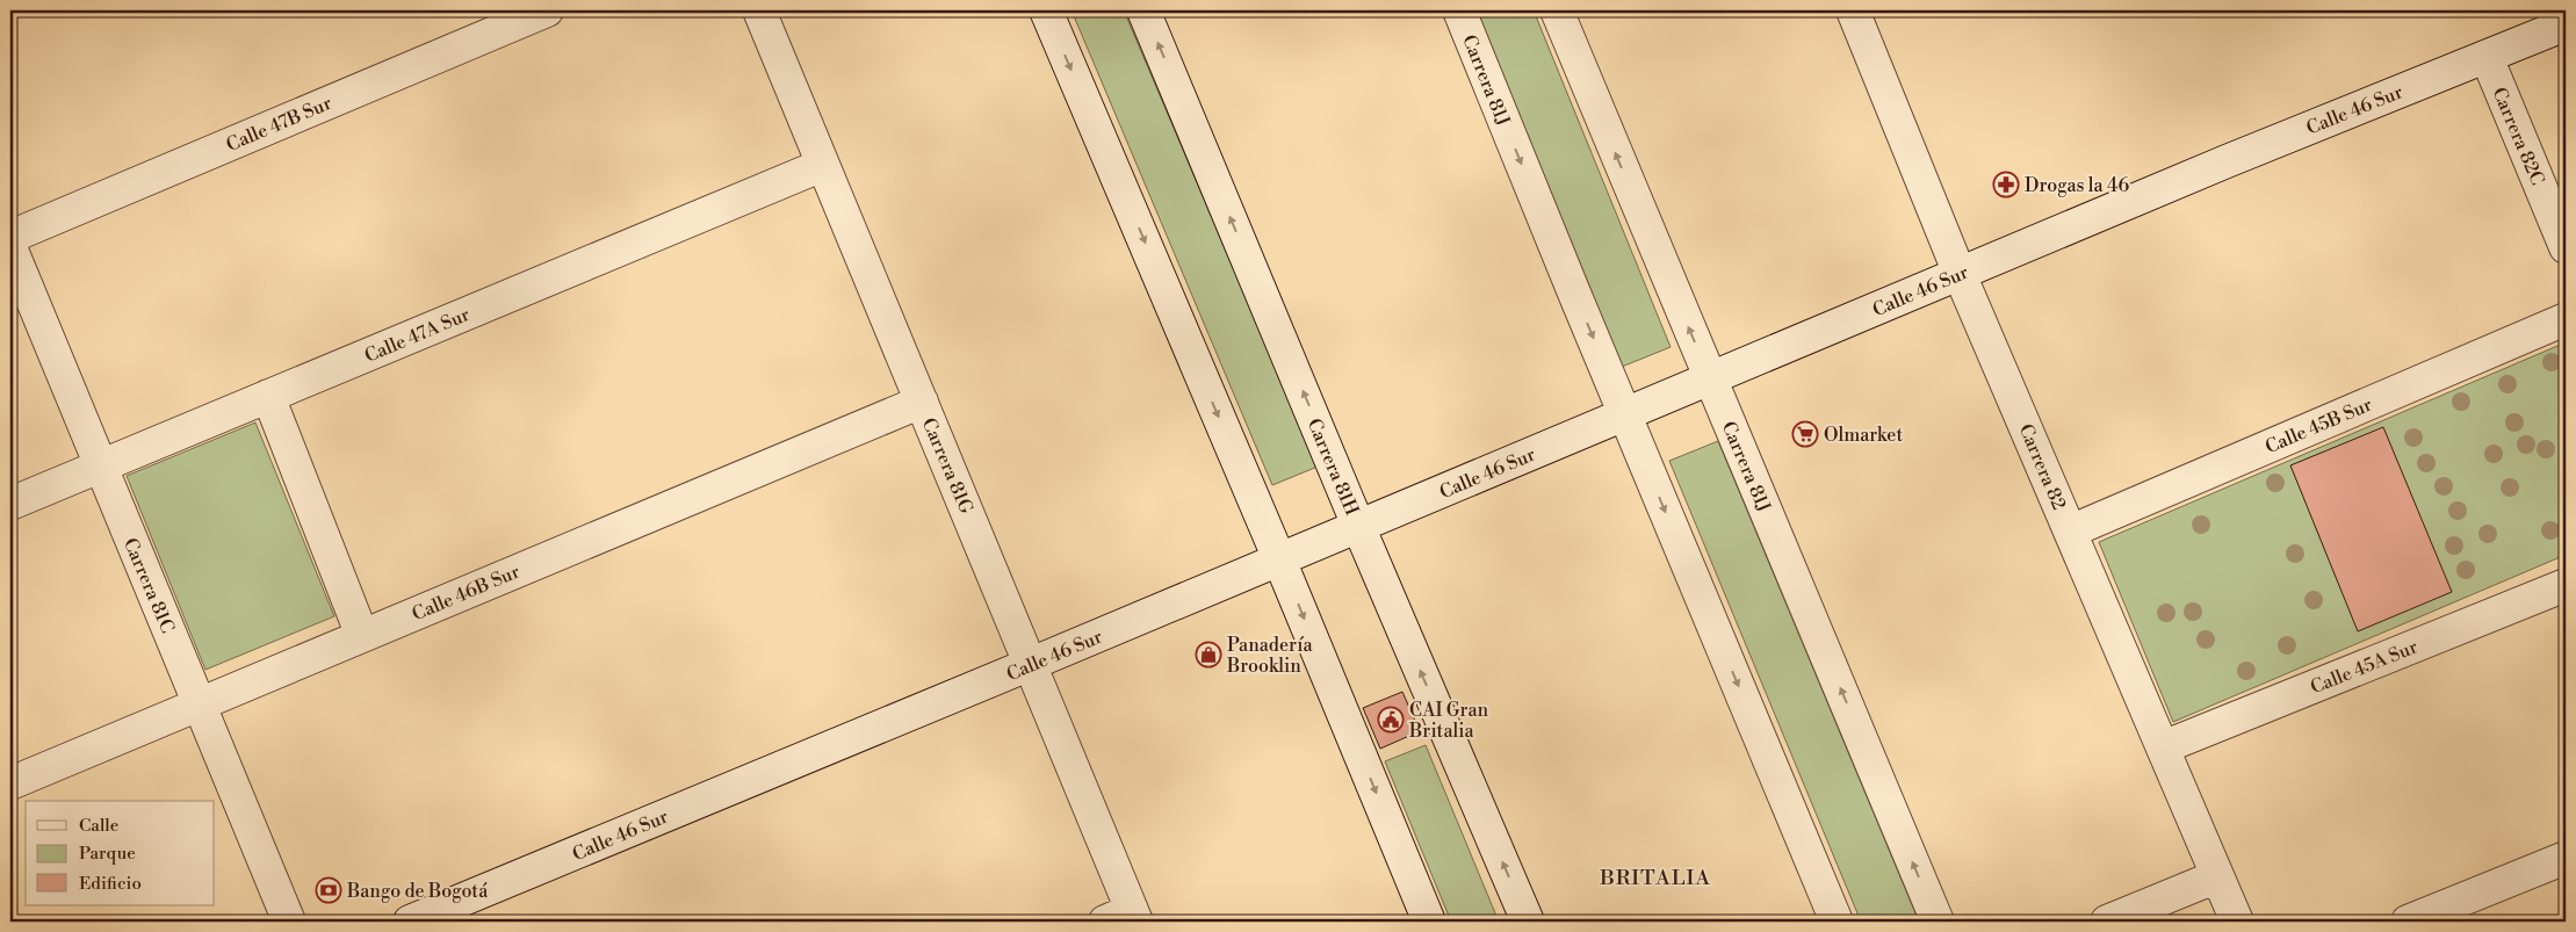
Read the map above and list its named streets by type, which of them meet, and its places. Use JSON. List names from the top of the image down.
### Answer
{
  "streets": {
    "street": [
      "Carrera 81J",
      "Calle 46 Sur",
      "Calle 47B Sur",
      "Carrera 82C",
      "Calle 47A Sur",
      "Calle 45B Sur",
      "Carrera 81G",
      "Carrera 81H",
      "Carrera 82",
      "Carrera 81C",
      "Calle 46B Sur",
      "Calle 45A Sur"
    ]
  },
  "crossings": [
    ["Carrera 81J", "Calle 46 Sur"],
    ["Calle 46 Sur", "Carrera 82C"],
    ["Calle 46 Sur", "Carrera 81G"],
    ["Calle 46 Sur", "Carrera 81H"],
    ["Calle 46 Sur", "Carrera 82"],
    ["Calle 47A Sur", "Carrera 81G"],
    ["Calle 47A Sur", "Carrera 81C"],
    ["Calle 45B Sur", "Carrera 82"],
    ["Carrera 81G", "Calle 46B Sur"],
    ["Carrera 82", "Calle 45A Sur"],
    ["Carrera 81C", "Calle 46B Sur"]
  ],
  "districts": ["BRITALIA"],
  "places": {
    "pharmacy": ["Drogas la 46"],
    "supermarket": ["Olmarket"],
    "shop": ["Panadería Brooklin"],
    "public building": ["CAI Gran Britalia"],
    "bank": ["Bango de Bogotá"]
  },
  "legend": ["Calle", "Parque", "Edificio"]
}
